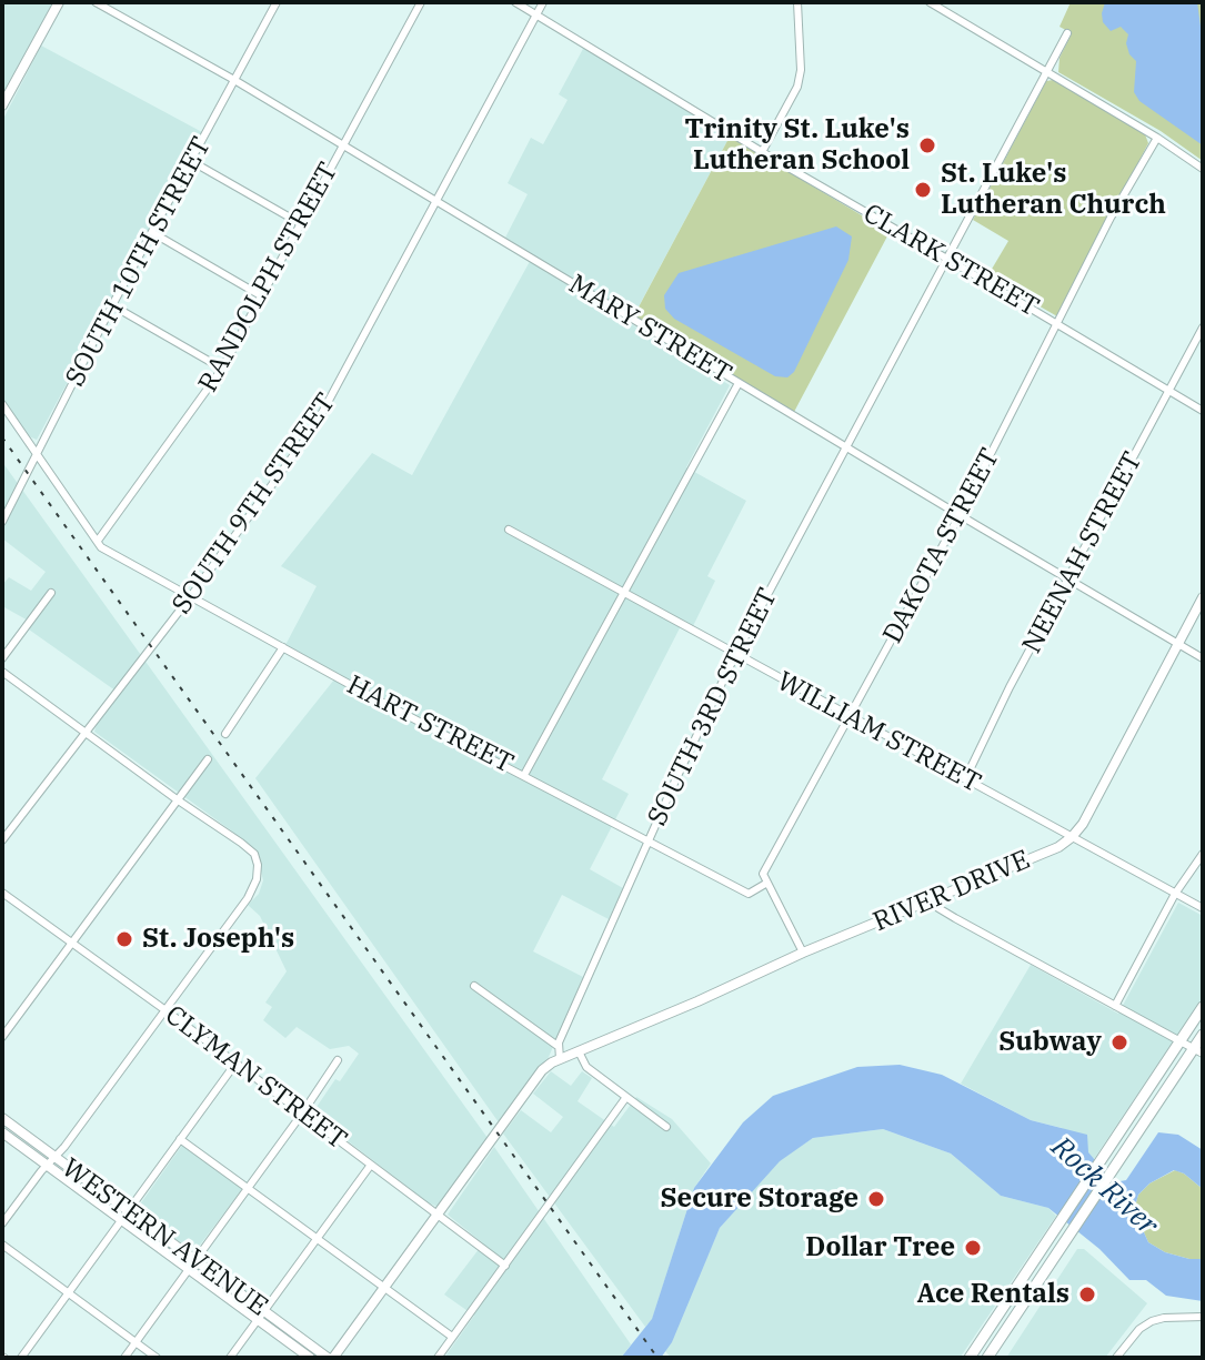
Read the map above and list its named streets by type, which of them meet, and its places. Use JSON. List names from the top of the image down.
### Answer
{
  "streets": {
    "street": [
      "CLARK STREET",
      "SOUTH 10TH STREET",
      "RANDOLPH STREET",
      "MARY STREET",
      "SOUTH 9TH STREET",
      "DAKOTA STREET",
      "NEENAH STREET",
      "SOUTH 3RD STREET",
      "HART STREET",
      "WILLIAM STREET",
      "RIVER DRIVE",
      "CLYMAN STREET",
      "WESTERN AVENUE"
    ]
  },
  "crossings": [
    ["CLARK STREET", "SOUTH 9TH STREET"],
    ["CLARK STREET", "DAKOTA STREET"],
    ["CLARK STREET", "NEENAH STREET"],
    ["CLARK STREET", "SOUTH 3RD STREET"],
    ["SOUTH 10TH STREET", "MARY STREET"],
    ["SOUTH 10TH STREET", "HART STREET"],
    ["RANDOLPH STREET", "MARY STREET"],
    ["RANDOLPH STREET", "HART STREET"],
    ["MARY STREET", "SOUTH 9TH STREET"],
    ["MARY STREET", "DAKOTA STREET"],
    ["MARY STREET", "NEENAH STREET"],
    ["MARY STREET", "SOUTH 3RD STREET"],
    ["MARY STREET", "RIVER DRIVE"],
    ["SOUTH 9TH STREET", "HART STREET"],
    ["DAKOTA STREET", "HART STREET"],
    ["DAKOTA STREET", "WILLIAM STREET"],
    ["NEENAH STREET", "WILLIAM STREET"],
    ["SOUTH 3RD STREET", "HART STREET"],
    ["SOUTH 3RD STREET", "WILLIAM STREET"],
    ["WILLIAM STREET", "RIVER DRIVE"]
  ],
  "water": ["Rock River"],
  "places": [
    "Trinity St. Luke's Lutheran School",
    "St. Luke's Lutheran Church",
    "St. Joseph's",
    "Subway",
    "Secure Storage",
    "Dollar Tree",
    "Ace Rentals"
  ]
}
